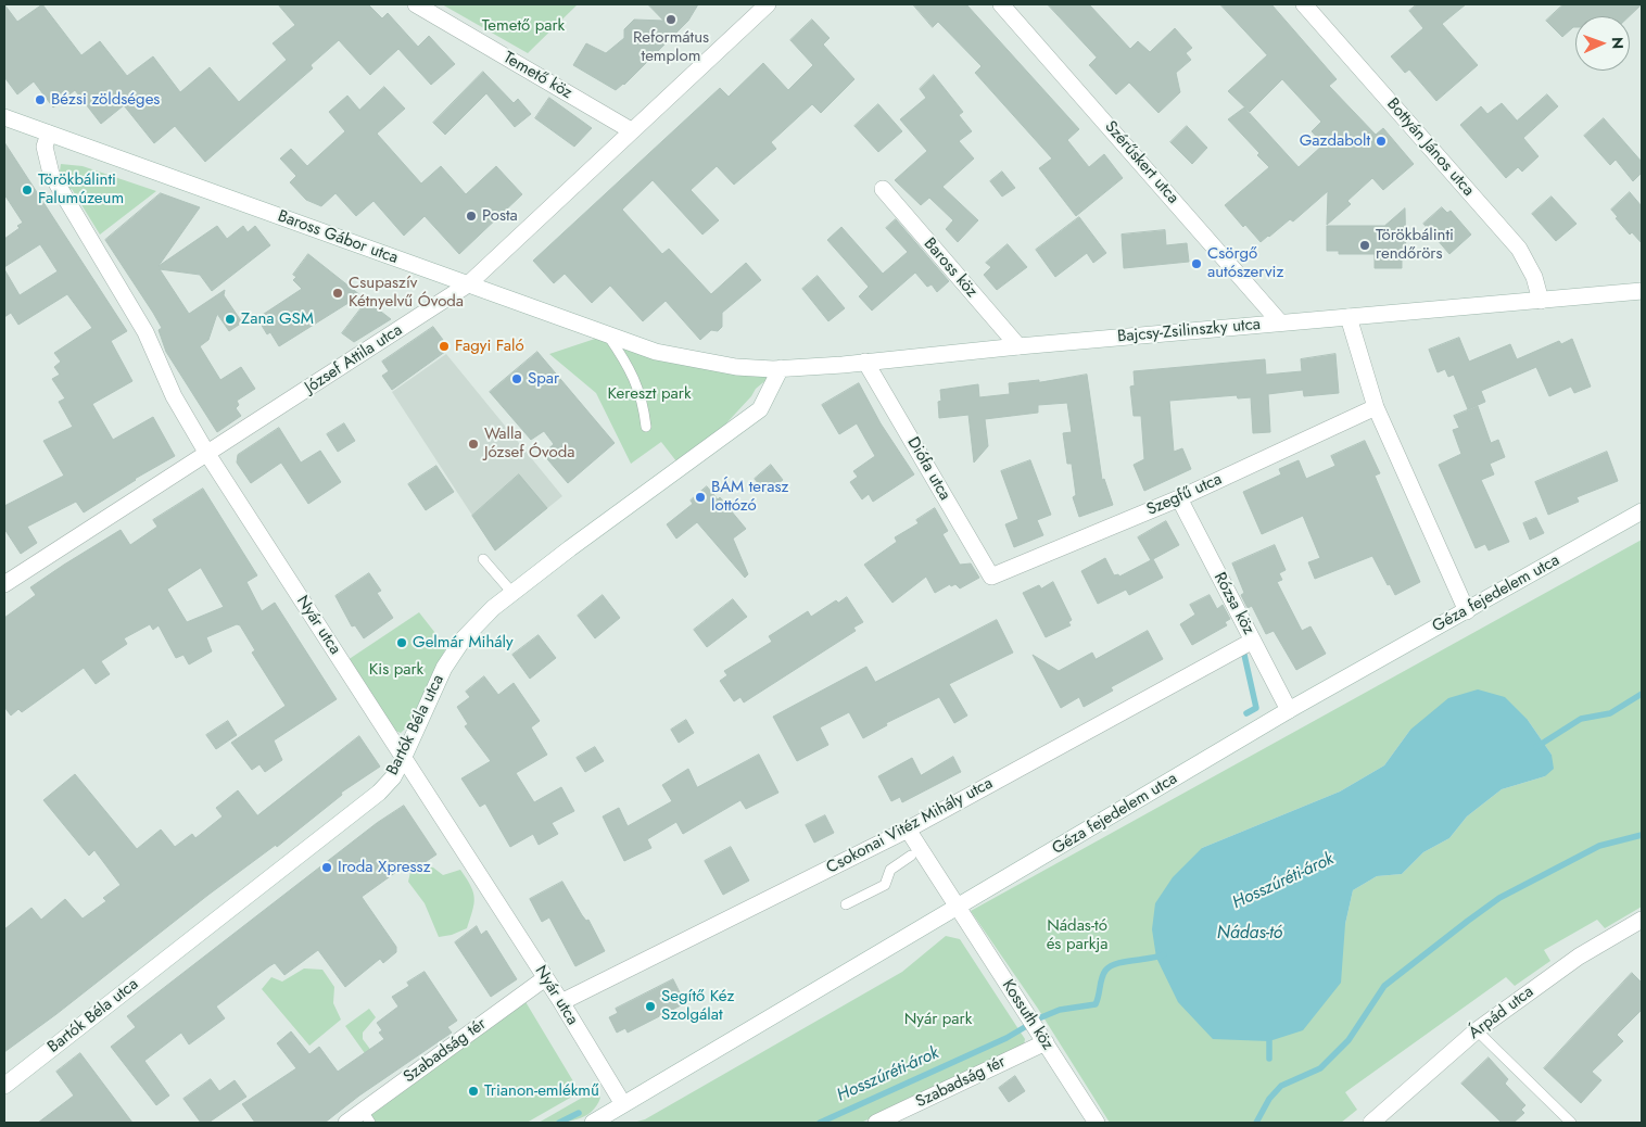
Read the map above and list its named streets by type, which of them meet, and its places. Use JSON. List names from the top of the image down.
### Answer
{
  "streets": {
    "street": [
      "Temető köz",
      "Bottyán János utca",
      "Szérűskert utca",
      "Baross Gábor utca",
      "Baross köz",
      "Bajcsy-Zsilinszky utca",
      "József Attila utca",
      "Diófa utca",
      "Szegfű utca",
      "Géza fejedelem utca",
      "Rózsa köz",
      "Nyár utca",
      "Bartók Béla utca",
      "Csokonai Vitéz Mihály utca",
      "Árpád utca",
      "Kossuth köz",
      "Szabadság tér"
    ]
  },
  "crossings": [
    ["Temető köz", "József Attila utca"],
    ["Bottyán János utca", "Bajcsy-Zsilinszky utca"],
    ["Szérűskert utca", "Bajcsy-Zsilinszky utca"],
    ["Baross Gábor utca", "Bajcsy-Zsilinszky utca"],
    ["Baross Gábor utca", "József Attila utca"],
    ["Baross Gábor utca", "Nyár utca"],
    ["Baross köz", "Bajcsy-Zsilinszky utca"],
    ["Bajcsy-Zsilinszky utca", "Diófa utca"],
    ["Bajcsy-Zsilinszky utca", "Bartók Béla utca"],
    ["József Attila utca", "Nyár utca"],
    ["Diófa utca", "Szegfű utca"],
    ["Szegfű utca", "Rózsa köz"],
    ["Géza fejedelem utca", "Rózsa köz"],
    ["Géza fejedelem utca", "Nyár utca"],
    ["Géza fejedelem utca", "Kossuth köz"],
    ["Rózsa köz", "Csokonai Vitéz Mihály utca"],
    ["Nyár utca", "Bartók Béla utca"],
    ["Nyár utca", "Csokonai Vitéz Mihály utca"],
    ["Nyár utca", "Szabadság tér"],
    ["Csokonai Vitéz Mihály utca", "Kossuth köz"],
    ["Kossuth köz", "Szabadság tér"]
  ],
  "water": ["Hosszúréti-árok", "Nádas-tó"],
  "parks": [
    "Temető park",
    "Kereszt park",
    "Kis park",
    "Nádas-tó és parkja",
    "Nyár park"
  ],
  "places": [
    "Református templom",
    "Bézsi zöldséges",
    "Gazdabolt",
    "Törökbálinti Falumúzeum",
    "Posta",
    "Törökbálinti rendőrörs",
    "Csörgő autószerviz",
    "Csupaszív Kétnyelvű Óvoda",
    "Zana GSM",
    "Fagyi Faló",
    "Spar",
    "Walla József Óvoda",
    "BÁM terasz lottózó",
    "Gelmár Mihály",
    "Iroda Xpressz",
    "Segítő Kéz Szolgálat",
    "Trianon-emlékmű"
  ],
  "north": "right"
}
